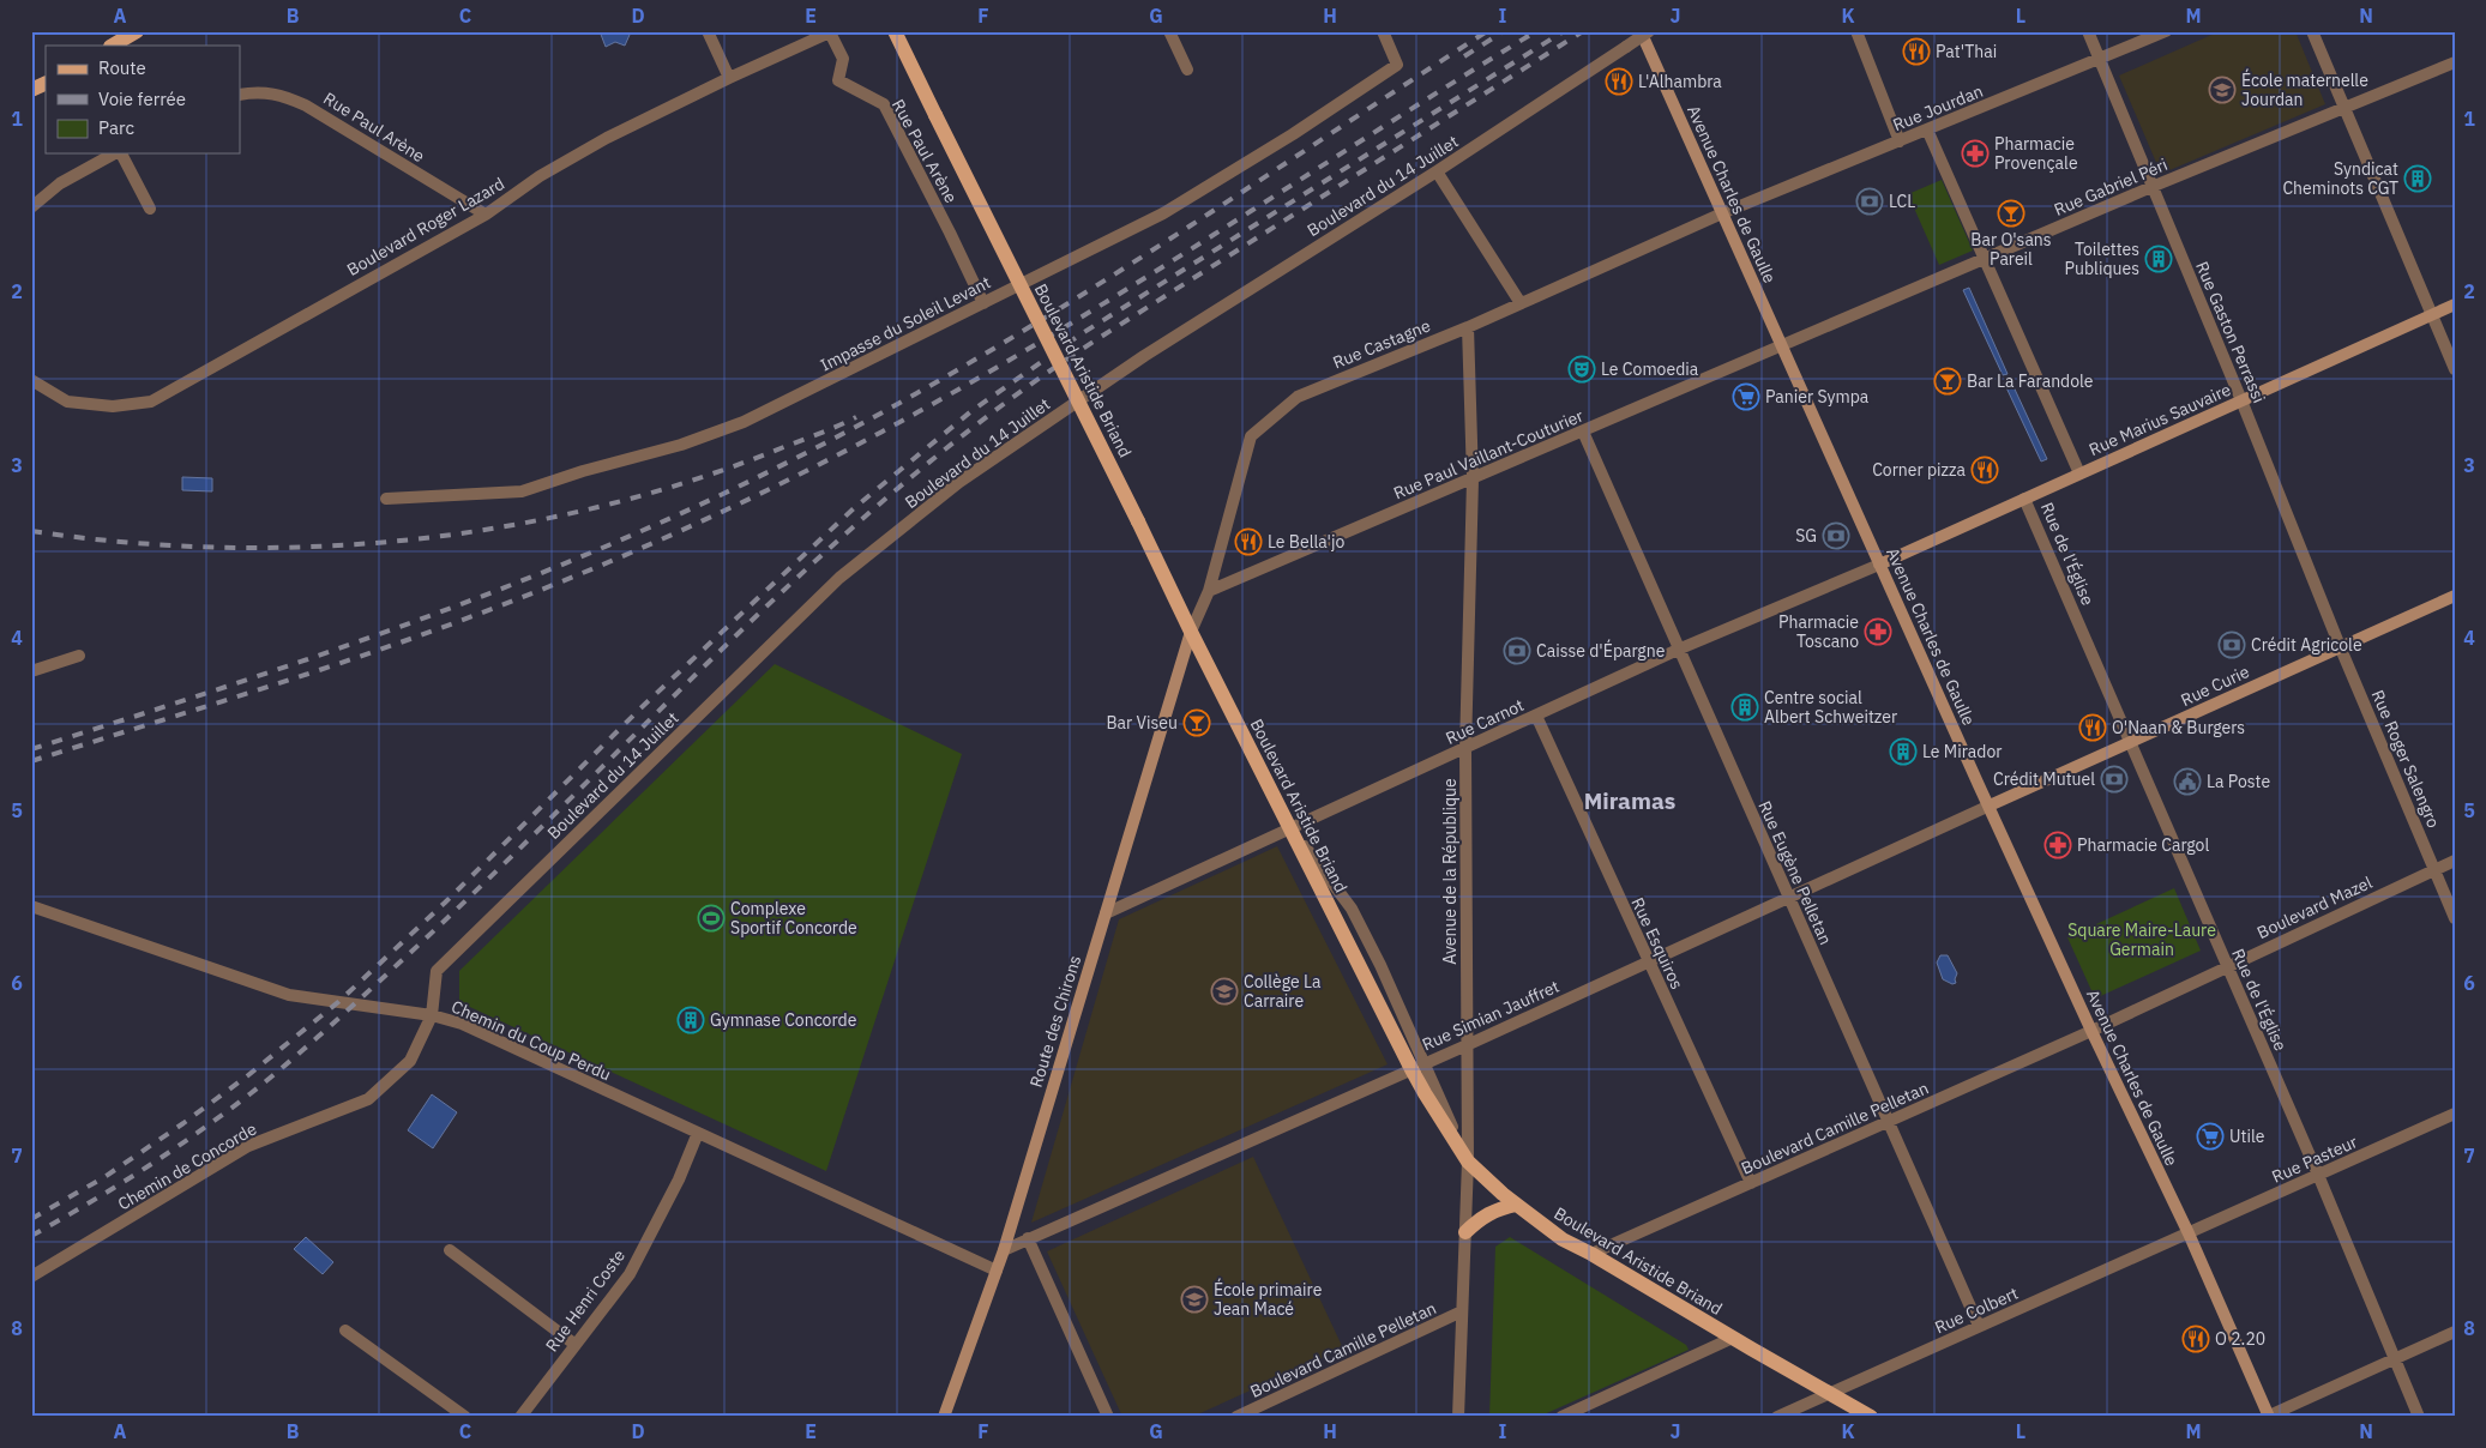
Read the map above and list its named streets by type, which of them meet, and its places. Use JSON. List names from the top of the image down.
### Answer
{
  "streets": {
    "main road": [
      "Avenue Charles de Gaulle",
      "Boulevard Aristide Briand",
      "Rue Marius Sauvaire",
      "Rue Curie",
      "Route des Chirons"
    ],
    "street": [
      "Rue Jourdan",
      "Rue Paul Arène",
      "Boulevard du 14 Juillet",
      "Rue Gabriel Péri",
      "Boulevard Roger Lazard",
      "Impasse du Soleil Levant",
      "Rue Gaston Perrassi",
      "Rue Castagne",
      "Rue Paul Vaillant-Couturier",
      "Rue de l'Église",
      "Rue Carnot",
      "Rue Roger Salengro",
      "Avenue de la République",
      "Rue Eugène Pelletan",
      "Boulevard Mazel",
      "Rue Esquiros",
      "Rue Simian Jauffret",
      "Chemin du Coup Perdu",
      "Boulevard Camille Pelletan",
      "Rue Pasteur",
      "Chemin de Concorde",
      "Rue Henri Coste",
      "Rue Colbert"
    ]
  },
  "crossings": [
    ["Rue Jourdan", "Avenue Charles de Gaulle"],
    ["Rue Jourdan", "Rue Gaston Perrassi"],
    ["Rue Jourdan", "Rue Castagne"],
    ["Rue Paul Arène", "Boulevard Roger Lazard"],
    ["Rue Paul Arène", "Impasse du Soleil Levant"],
    ["Boulevard du 14 Juillet", "Chemin du Coup Perdu"],
    ["Boulevard du 14 Juillet", "Chemin de Concorde"],
    ["Rue Gabriel Péri", "Avenue Charles de Gaulle"],
    ["Rue Gabriel Péri", "Rue Gaston Perrassi"],
    ["Rue Gabriel Péri", "Rue Paul Vaillant-Couturier"],
    ["Avenue Charles de Gaulle", "Rue Castagne"],
    ["Avenue Charles de Gaulle", "Rue Marius Sauvaire"],
    ["Avenue Charles de Gaulle", "Rue Paul Vaillant-Couturier"],
    ["Avenue Charles de Gaulle", "Rue Curie"],
    ["Avenue Charles de Gaulle", "Rue Carnot"],
    ["Avenue Charles de Gaulle", "Boulevard Mazel"],
    ["Avenue Charles de Gaulle", "Rue Simian Jauffret"],
    ["Avenue Charles de Gaulle", "Boulevard Camille Pelletan"],
    ["Avenue Charles de Gaulle", "Rue Pasteur"],
    ["Avenue Charles de Gaulle", "Rue Colbert"],
    ["Rue Gaston Perrassi", "Rue Marius Sauvaire"],
    ["Rue Gaston Perrassi", "Rue Curie"],
    ["Rue Gaston Perrassi", "Rue Roger Salengro"],
    ["Rue Castagne", "Boulevard Aristide Briand"],
    ["Rue Castagne", "Rue Paul Vaillant-Couturier"],
    ["Rue Castagne", "Avenue de la République"],
    ["Rue Castagne", "Route des Chirons"],
    ["Boulevard Aristide Briand", "Rue Carnot"],
    ["Boulevard Aristide Briand", "Avenue de la République"],
    ["Boulevard Aristide Briand", "Rue Simian Jauffret"],
    ["Boulevard Aristide Briand", "Route des Chirons"],
    ["Boulevard Aristide Briand", "Boulevard Camille Pelletan"],
    ["Boulevard Aristide Briand", "Rue Colbert"],
    ["Rue Marius Sauvaire", "Rue de l'Église"],
    ["Rue Marius Sauvaire", "Rue Carnot"],
    ["Rue Paul Vaillant-Couturier", "Avenue de la République"],
    ["Rue Paul Vaillant-Couturier", "Rue Eugène Pelletan"],
    ["Rue de l'Église", "Rue Curie"],
    ["Rue de l'Église", "Boulevard Mazel"],
    ["Rue de l'Église", "Rue Pasteur"],
    ["Rue Curie", "Rue Roger Salengro"],
    ["Rue Curie", "Rue Simian Jauffret"],
    ["Rue Carnot", "Avenue de la République"],
    ["Rue Carnot", "Rue Eugène Pelletan"],
    ["Rue Carnot", "Rue Esquiros"],
    ["Rue Carnot", "Route des Chirons"],
    ["Rue Roger Salengro", "Boulevard Mazel"],
    ["Avenue de la République", "Rue Simian Jauffret"],
    ["Avenue de la République", "Boulevard Camille Pelletan"],
    ["Rue Eugène Pelletan", "Rue Simian Jauffret"],
    ["Rue Eugène Pelletan", "Boulevard Camille Pelletan"],
    ["Rue Eugène Pelletan", "Rue Colbert"],
    ["Boulevard Mazel", "Boulevard Camille Pelletan"],
    ["Rue Esquiros", "Rue Simian Jauffret"],
    ["Rue Esquiros", "Boulevard Camille Pelletan"],
    ["Rue Simian Jauffret", "Route des Chirons"],
    ["Route des Chirons", "Chemin du Coup Perdu"],
    ["Chemin du Coup Perdu", "Chemin de Concorde"],
    ["Chemin du Coup Perdu", "Rue Henri Coste"],
    ["Rue Pasteur", "Rue Colbert"]
  ],
  "districts": ["Miramas"],
  "parks": ["Square Maire-Laure Germain"],
  "places": {
    "restaurant": [
      "Pat'Thai",
      "L'Alhambra",
      "Corner pizza",
      "Le Bella'jo",
      "O'Naan & Burgers",
      "O 2.20"
    ],
    "school or university": ["École maternelle Jourdan", "Collège La Carraire", "École primaire Jean Macé"],
    "pharmacy": ["Pharmacie Provençale", "Pharmacie Toscano", "Pharmacie Cargol"],
    "building": [
      "Syndicat Cheminots CGT",
      "Toilettes Publiques",
      "Centre social Albert Schweitzer",
      "Le Mirador",
      "Gymnase Concorde"
    ],
    "bank": [
      "LCL",
      "SG",
      "Crédit Agricole",
      "Caisse d'Épargne",
      "Crédit Mutuel"
    ],
    "bar": ["Bar O'sans Pareil", "Bar La Farandole", "Bar Viseu"],
    "theatre": ["Le Comoedia"],
    "supermarket": ["Panier Sympa", "Utile"],
    "public building": ["La Poste"],
    "sports": ["Complexe Sportif Concorde"]
  },
  "legend": ["Route", "Voie ferrée", "Parc"],
  "grid": {
    "columns": [
      "A",
      "B",
      "C",
      "D",
      "E",
      "F",
      "G",
      "H",
      "I",
      "J",
      "K",
      "L",
      "M",
      "N"
    ],
    "rows": [
      "1",
      "2",
      "3",
      "4",
      "5",
      "6",
      "7",
      "8"
    ]
  }
}
